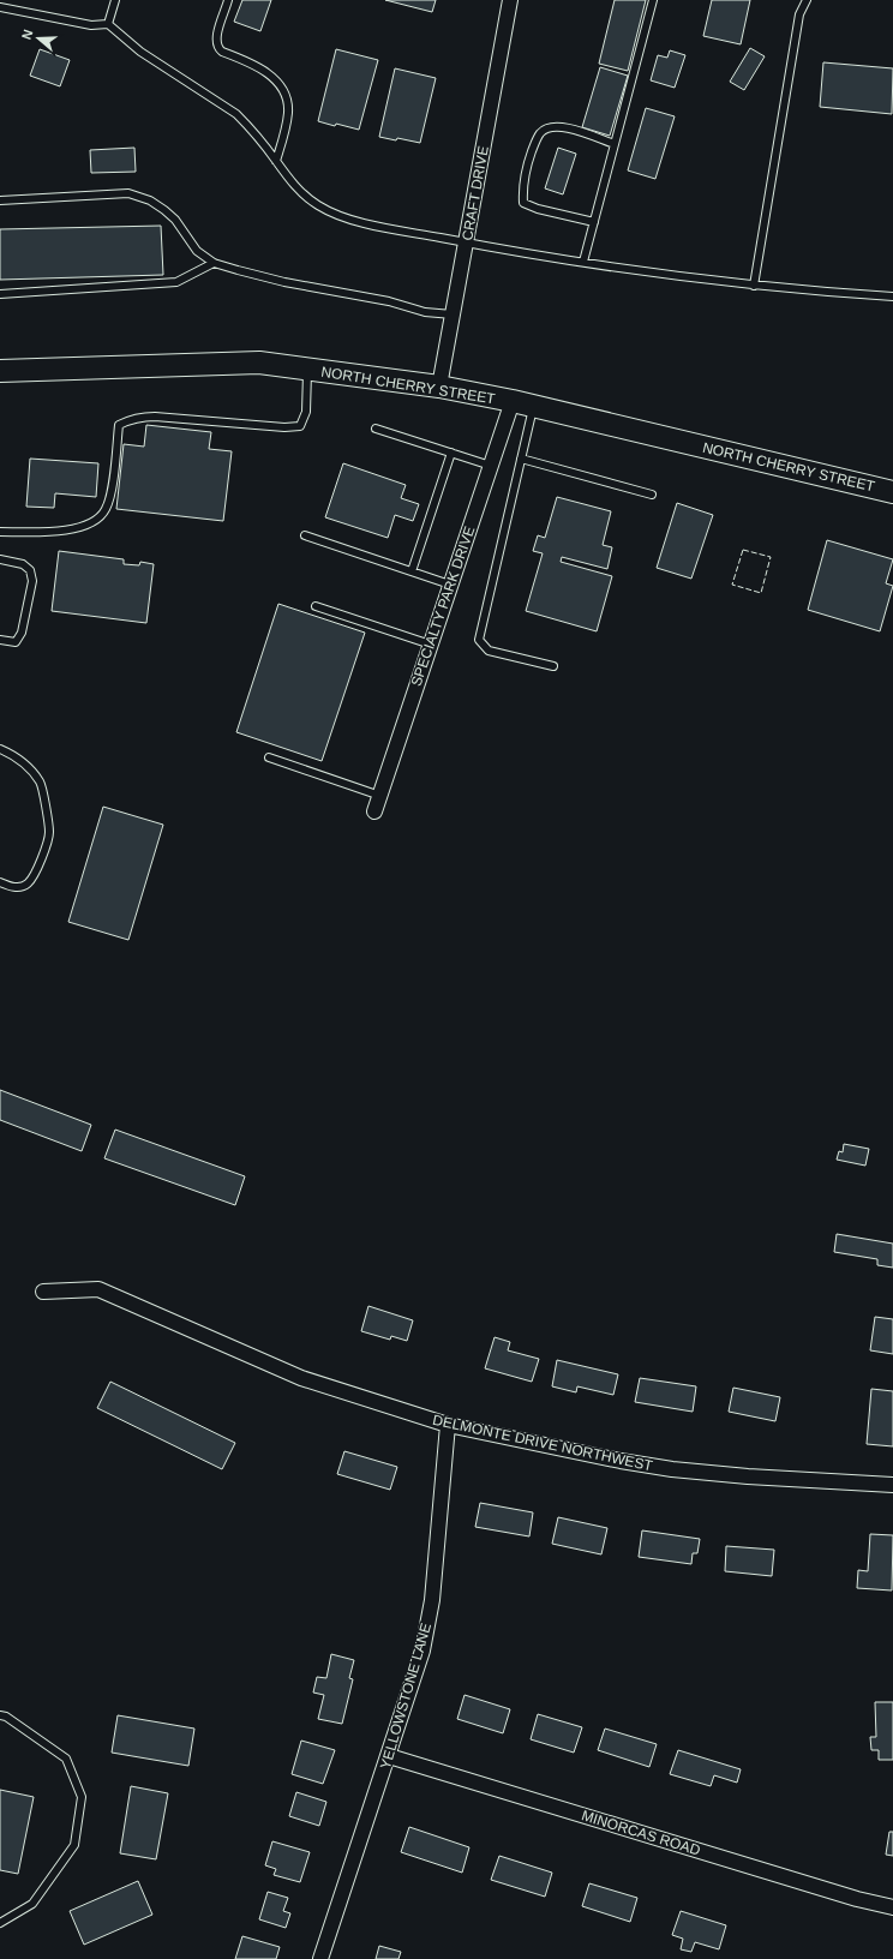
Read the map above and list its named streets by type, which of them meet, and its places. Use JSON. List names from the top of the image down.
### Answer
{
  "streets": {
    "main road": ["NORTH CHERRY STREET"],
    "street": [
      "CRAFT DRIVE",
      "SPECIALTY PARK DRIVE",
      "DELMONTE DRIVE NORTHWEST",
      "YELLOWSTONE LANE",
      "MINORCAS ROAD"
    ]
  },
  "crossings": [
    ["CRAFT DRIVE", "NORTH CHERRY STREET"],
    ["NORTH CHERRY STREET", "SPECIALTY PARK DRIVE"],
    ["DELMONTE DRIVE NORTHWEST", "YELLOWSTONE LANE"],
    ["YELLOWSTONE LANE", "MINORCAS ROAD"]
  ],
  "north": "left"
}
